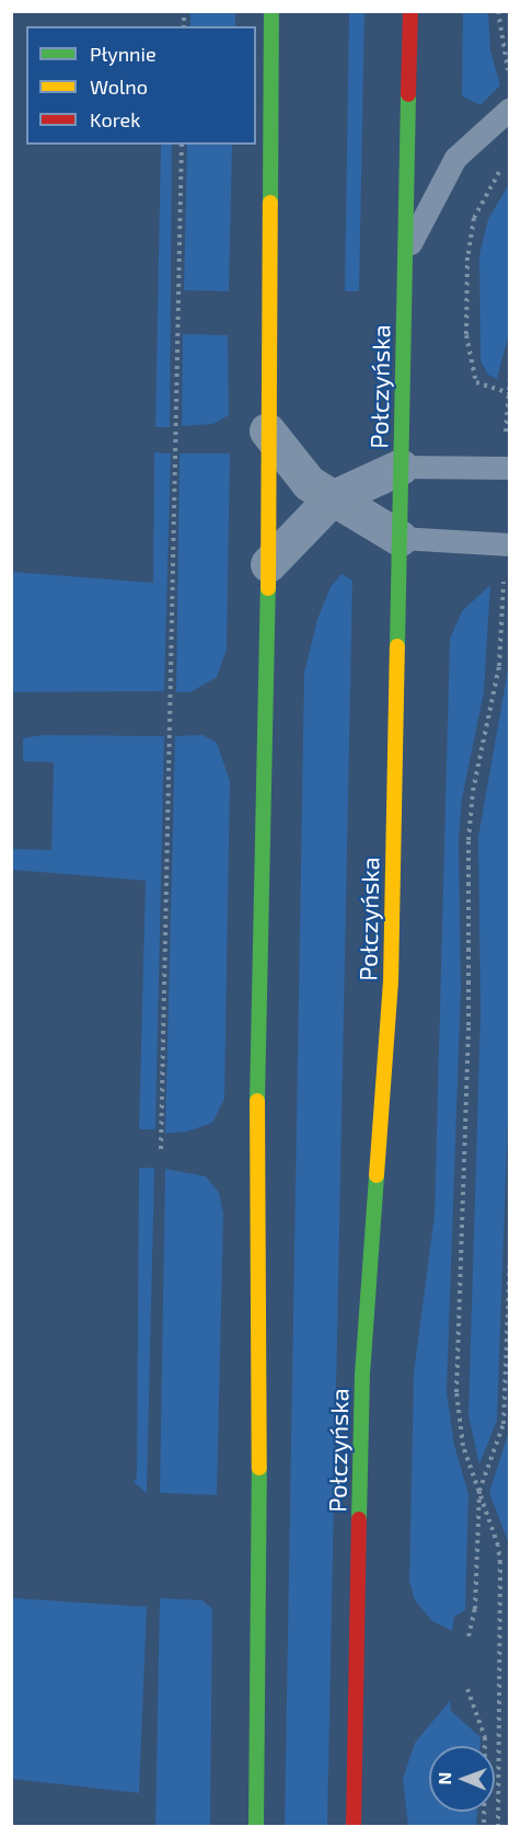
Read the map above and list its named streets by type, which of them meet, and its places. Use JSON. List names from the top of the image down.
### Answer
{
  "streets": {
    "main road": ["Połczyńska"]
  },
  "legend": ["Płynnie", "Wolno", "Korek"],
  "north": "left"
}
